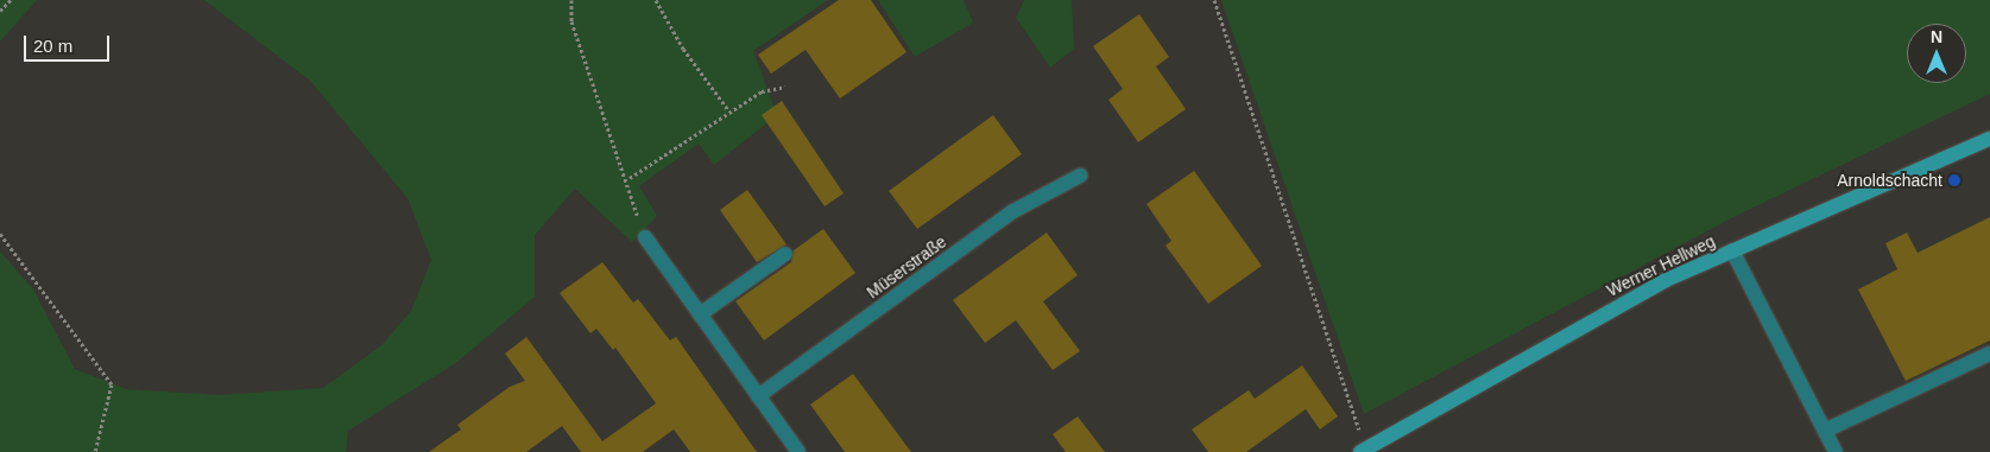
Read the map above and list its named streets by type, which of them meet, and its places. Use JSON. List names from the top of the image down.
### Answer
{
  "streets": {
    "main road": ["Werner Hellweg"],
    "street": ["Müserstraße"]
  },
  "places": ["Arnoldschacht"],
  "scale_bar": "20 m",
  "north": "top"
}
